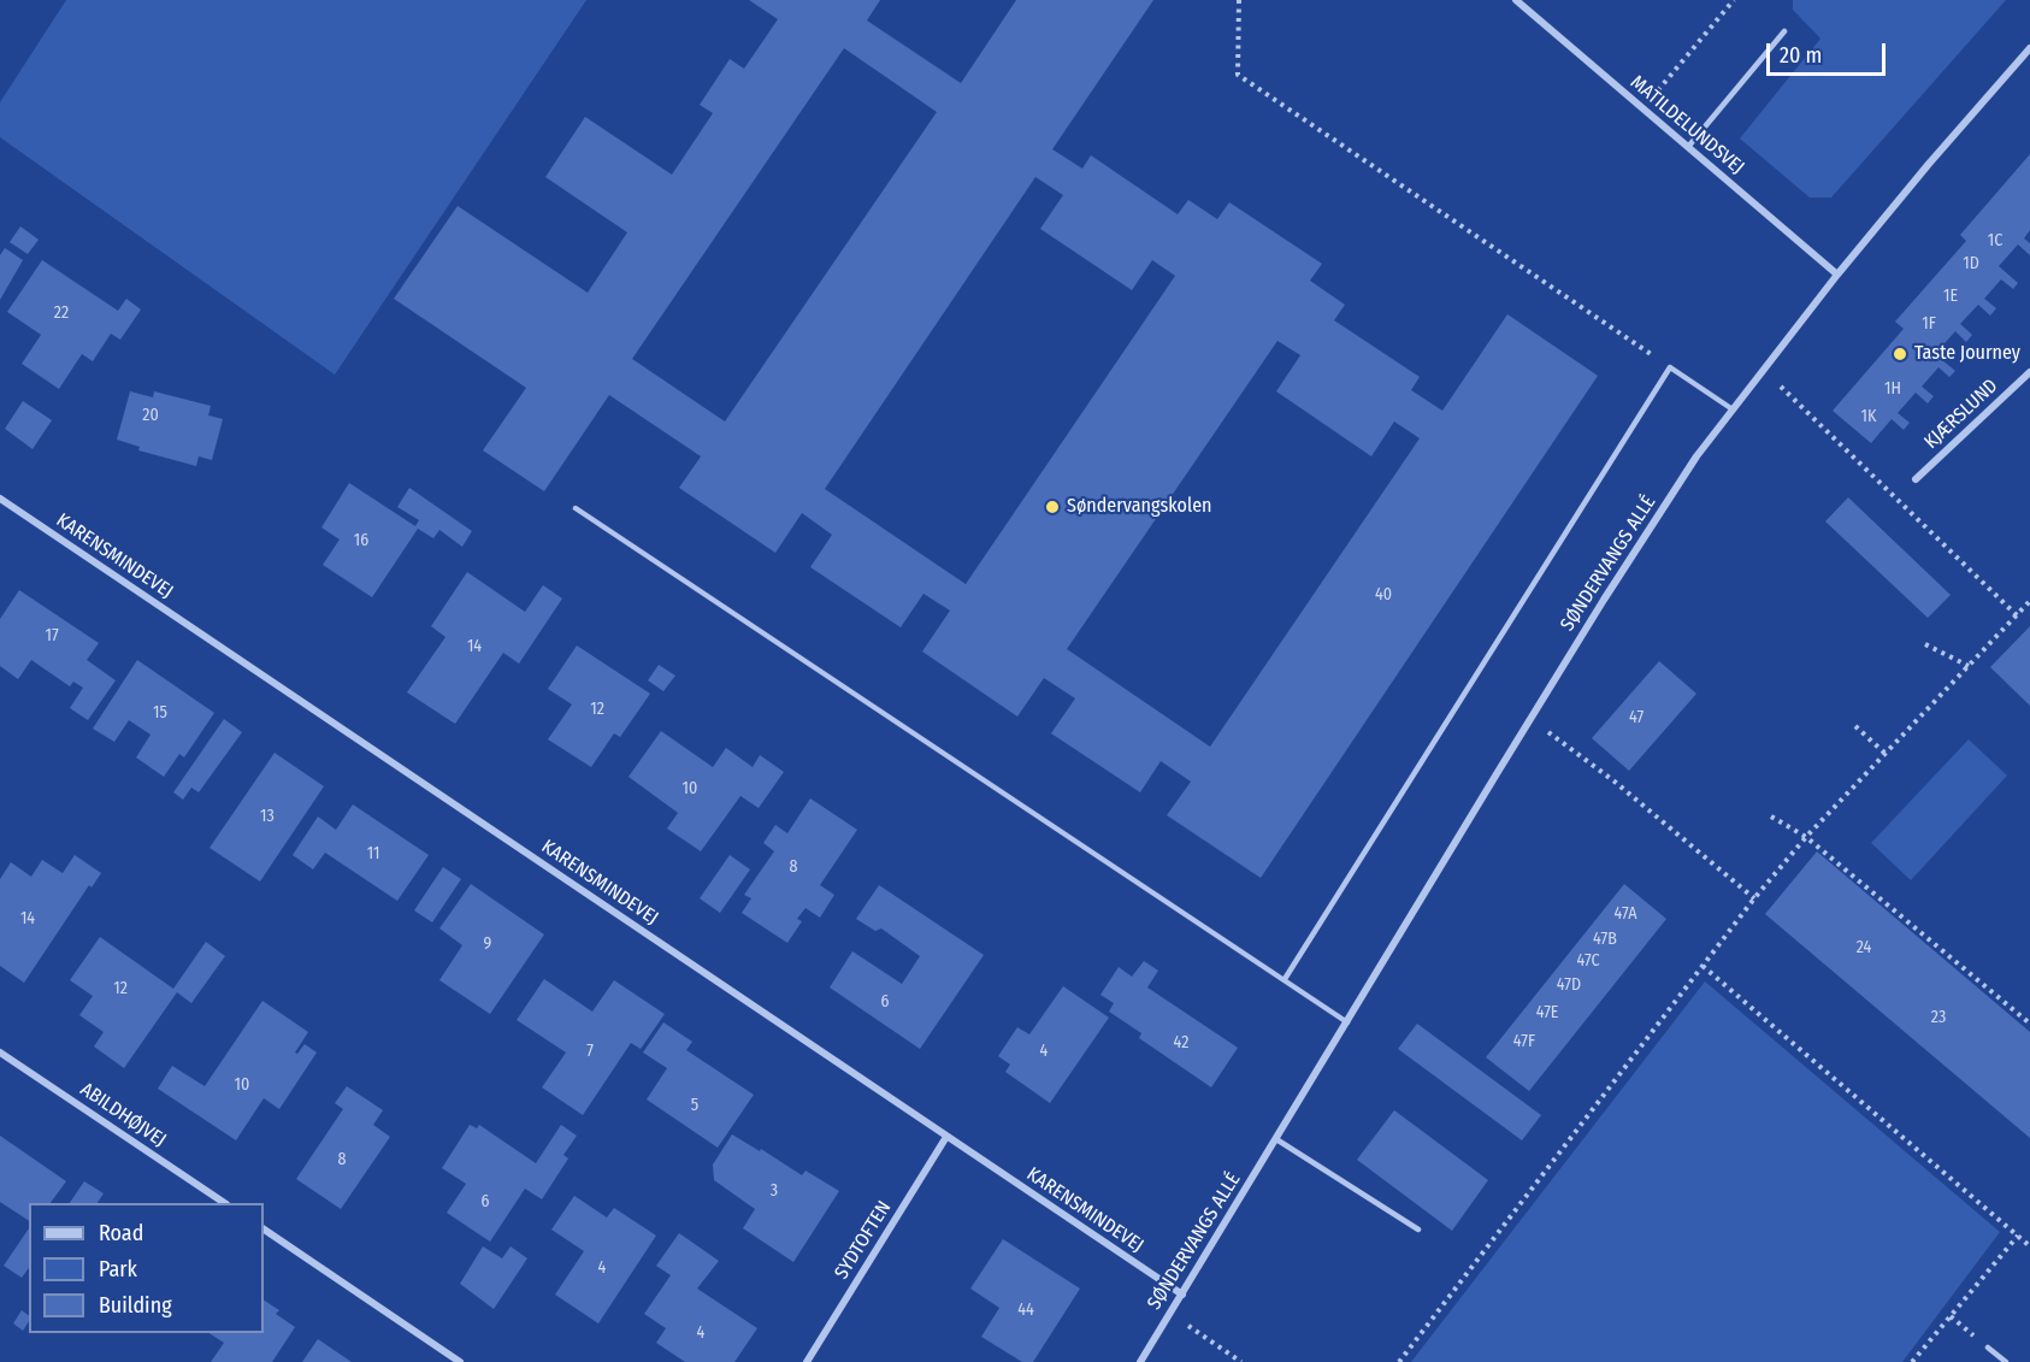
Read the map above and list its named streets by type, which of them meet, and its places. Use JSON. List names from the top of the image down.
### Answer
{
  "streets": {
    "street": [
      "MATILDELUNDSVEJ",
      "KJÆRSLUND",
      "KARENSMINDEVEJ",
      "SØNDERVANGS ALLÉ",
      "ABILDHØJVEJ",
      "SYDTOFTEN"
    ]
  },
  "crossings": [
    ["MATILDELUNDSVEJ", "SØNDERVANGS ALLÉ"],
    ["KARENSMINDEVEJ", "SØNDERVANGS ALLÉ"],
    ["KARENSMINDEVEJ", "SYDTOFTEN"]
  ],
  "places": ["Taste Journey", "Søndervangskolen"],
  "house_numbers": [
    "1C",
    "1D",
    "1E",
    "22",
    "1F",
    "1H",
    "20",
    "1K",
    "16",
    "40",
    "17",
    "14",
    "12",
    "15",
    "47",
    "10",
    "13",
    "11",
    "8",
    "47A",
    "14",
    "47B",
    "9",
    "24",
    "47C",
    "47D",
    "12",
    "6",
    "47E",
    "23",
    "47F",
    "42",
    "7",
    "4",
    "10",
    "5",
    "8",
    "3",
    "6",
    "4",
    "44",
    "4"
  ],
  "legend": ["Road", "Park", "Building"],
  "scale_bar": "20 m"
}
